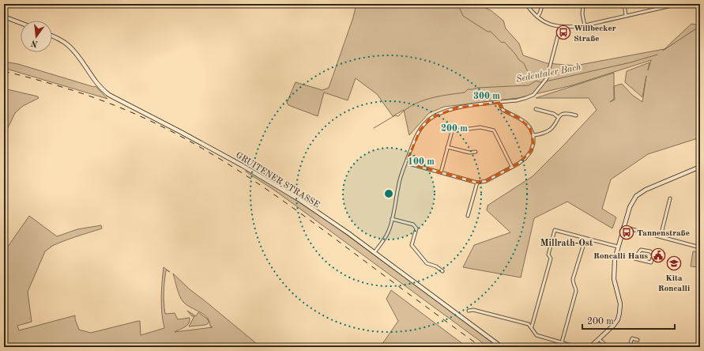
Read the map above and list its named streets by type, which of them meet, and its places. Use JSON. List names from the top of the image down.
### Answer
{
  "streets": {
    "main road": ["GRUITENER STRASSE"]
  },
  "districts": ["Millrath-Ost"],
  "water": ["Sedentaler Bach"],
  "places": {
    "bus stop": ["Willbecker Straße", "Tannenstraße"],
    "public building": ["Roncalli Haus"],
    "school or university": ["Kita Roncalli"]
  },
  "scale_bar": "200 m",
  "north": "bottom",
  "rings": ["300 m", "200 m", "100 m"]
}
